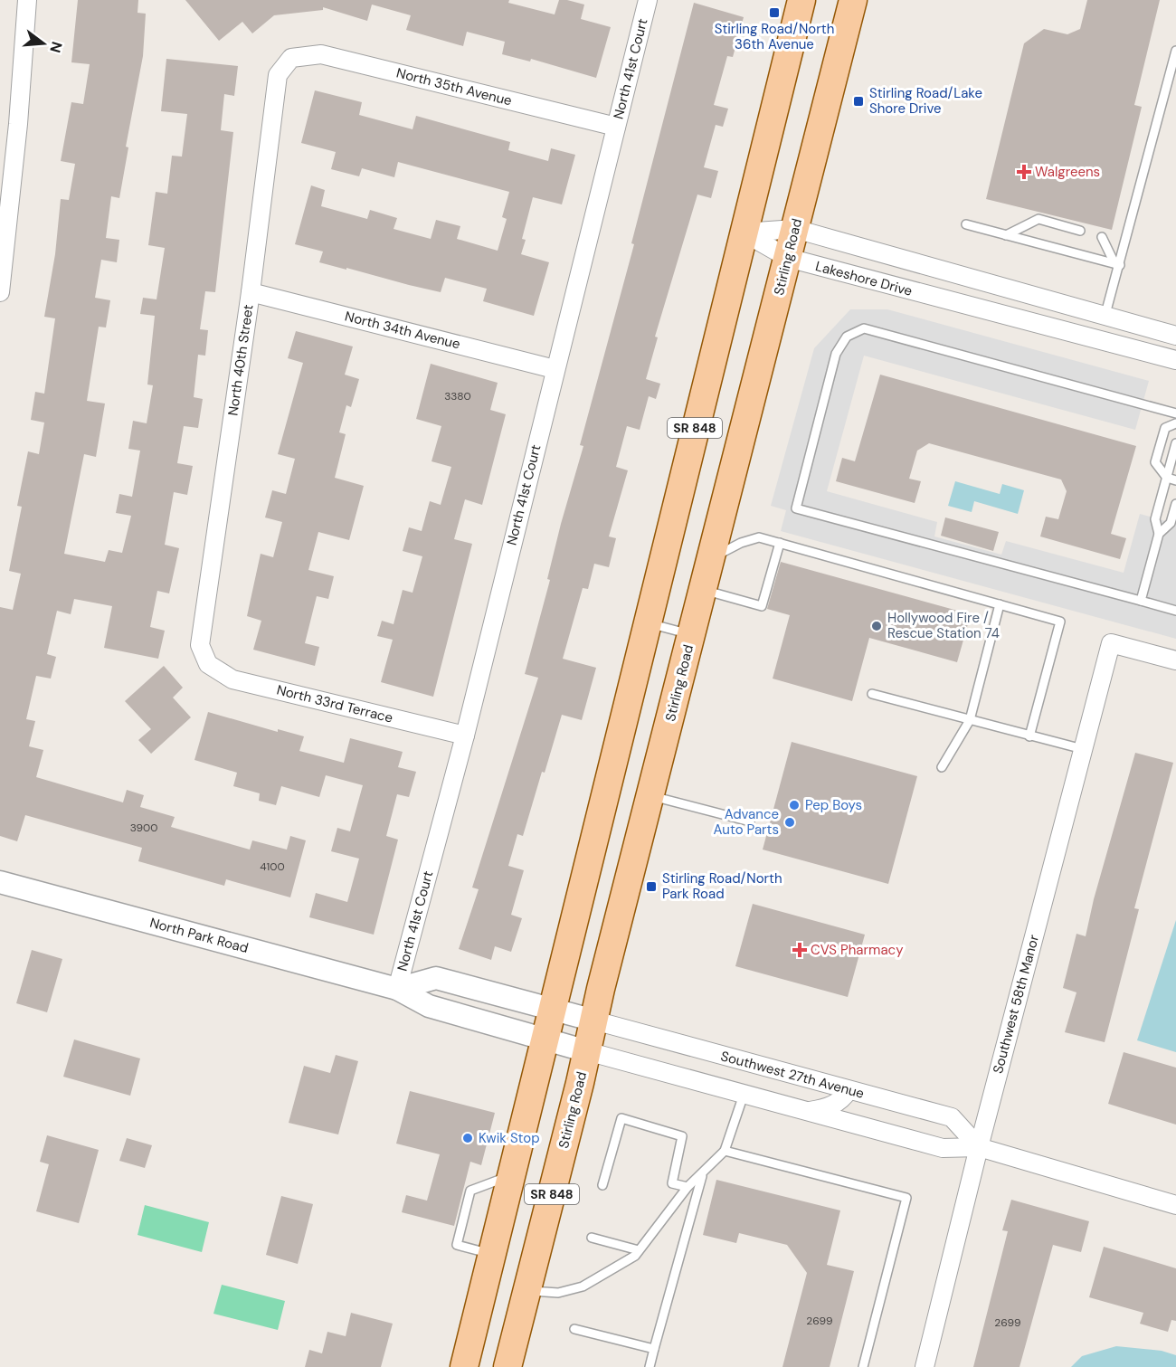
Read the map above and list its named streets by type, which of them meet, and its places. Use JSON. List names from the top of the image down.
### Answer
{
  "streets": {
    "main road": ["Stirling Road", "SR 848"],
    "street": [
      "North 41st Court",
      "North 35th Avenue",
      "Lakeshore Drive",
      "North 34th Avenue",
      "North 40th Street",
      "North 33rd Terrace",
      "North Park Road",
      "Southwest 58th Manor",
      "Southwest 27th Avenue"
    ]
  },
  "crossings": [
    ["North 41st Court", "North 35th Avenue"],
    ["North 41st Court", "North 34th Avenue"],
    ["North 41st Court", "North 33rd Terrace"],
    ["North 41st Court", "North Park Road"],
    ["North 35th Avenue", "North 40th Street"],
    ["Stirling Road", "Lakeshore Drive"],
    ["Stirling Road", "North Park Road"],
    ["Stirling Road", "Southwest 27th Avenue"],
    ["Lakeshore Drive", "SR 848"],
    ["North 34th Avenue", "North 40th Street"],
    ["North 40th Street", "North 33rd Terrace"],
    ["SR 848", "North Park Road"],
    ["Southwest 58th Manor", "Southwest 27th Avenue"]
  ],
  "places": {
    "transit": ["Stirling Road/North 36th Avenue", "Stirling Road/Lake Shore Drive", "Stirling Road/North Park Road"],
    "health": ["Walgreens", "CVS Pharmacy"],
    "other": [
      "Hollywood Fire / Rescue Station 74",
      "Pep Boys",
      "Advance Auto Parts",
      "Kwik Stop"
    ]
  },
  "house_numbers": [
    "3380",
    "3900",
    "4100",
    "2699",
    "2699"
  ],
  "north": "right"
}
